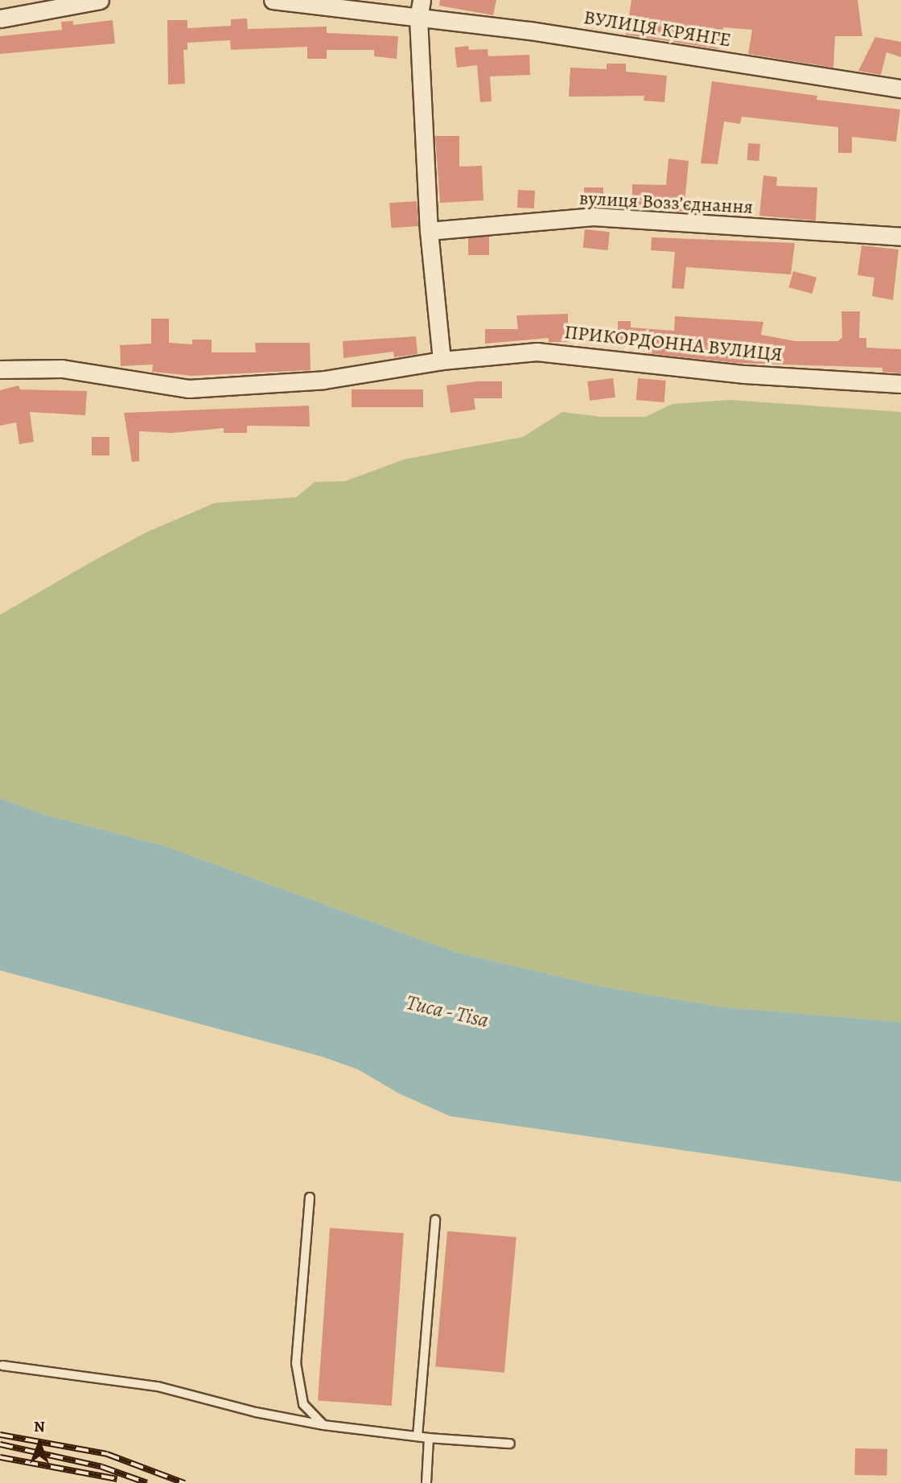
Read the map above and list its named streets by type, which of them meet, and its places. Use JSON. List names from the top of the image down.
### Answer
{
  "streets": {
    "street": ["ВУЛИЦЯ КРЯНГЕ", "вулиця Воззʼєднання", "ПРИКОРДОННА ВУЛИЦЯ"]
  },
  "water": ["Тиса - Tisa"],
  "north": "top"
}
